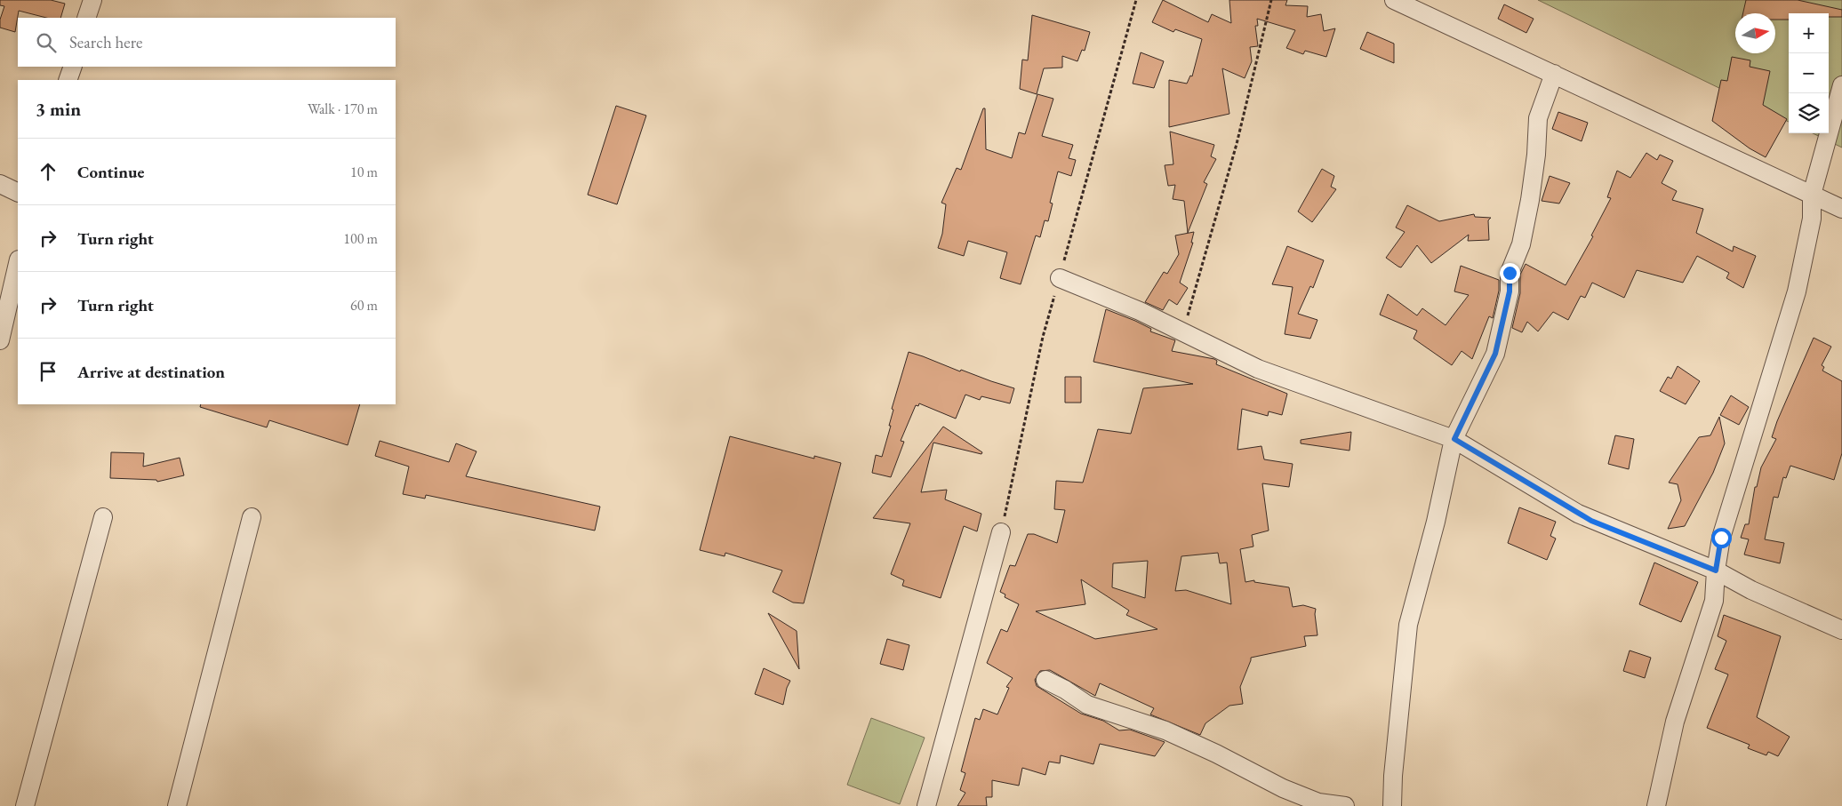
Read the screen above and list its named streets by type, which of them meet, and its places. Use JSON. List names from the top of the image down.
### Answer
{
  "north": "right",
  "page": {
    "map_buttons": ["+", "−"],
    "search": "Search here",
    "heading": ["3 min", "Walk · 170 m"],
    "list": [
      ["Continue", "10 m"],
      ["Turn right", "100 m"],
      ["Turn right", "60 m"],
      "Arrive at destination"
    ]
  }
}
